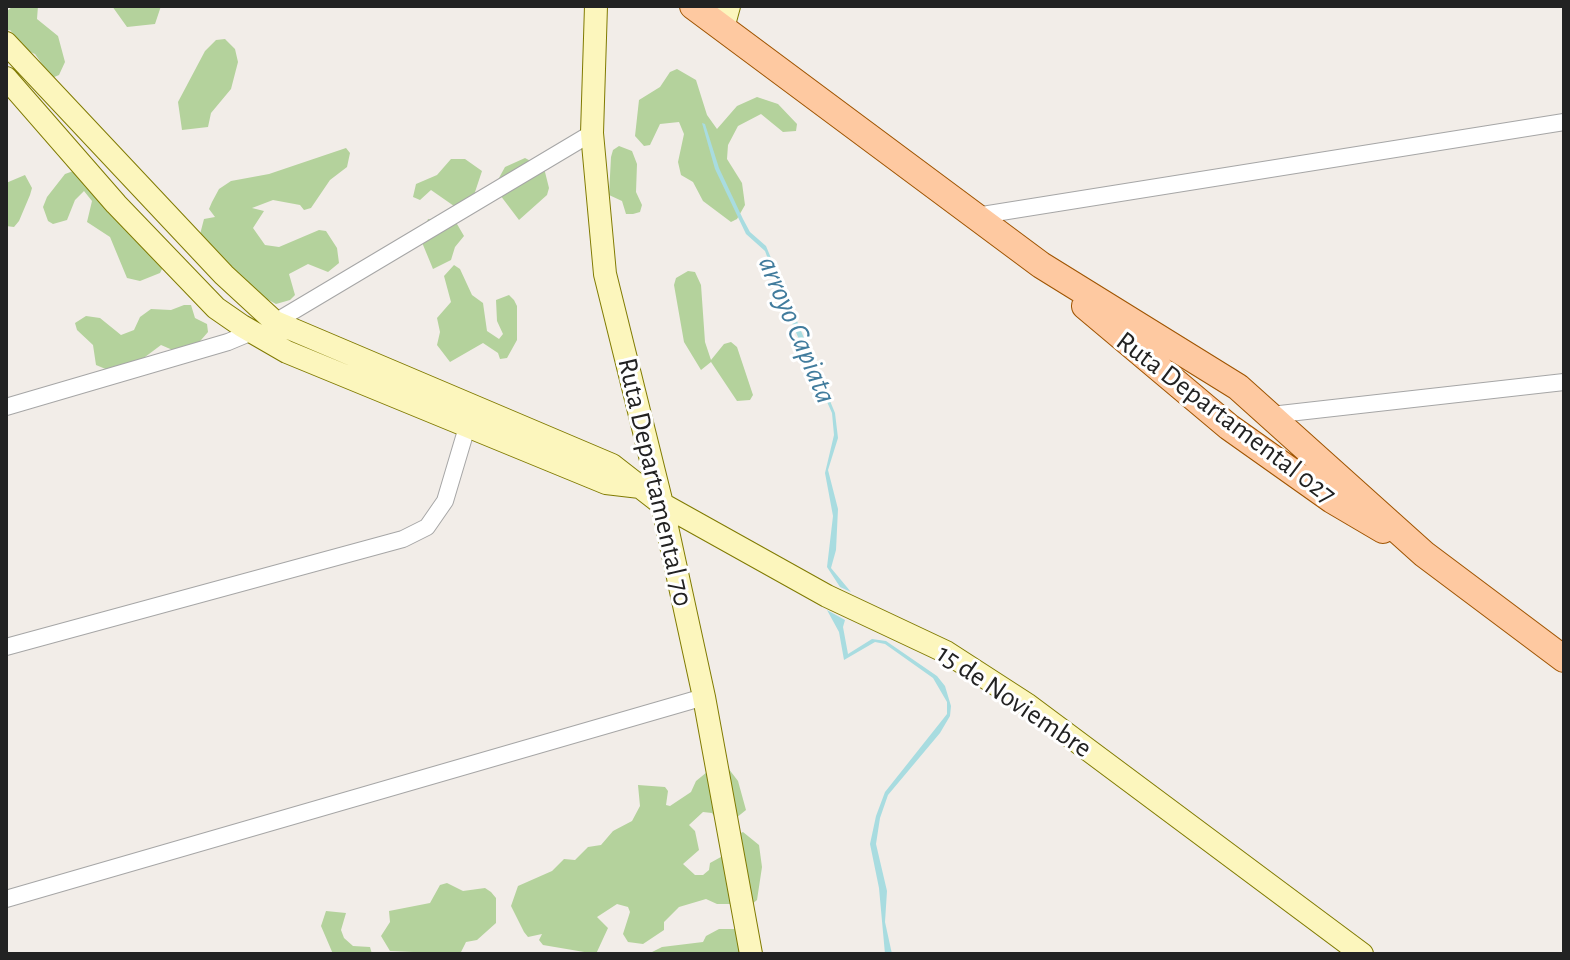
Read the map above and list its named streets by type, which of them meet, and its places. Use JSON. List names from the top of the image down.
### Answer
{
  "streets": {
    "main road": ["Ruta Departamental 027"],
    "street": ["Ruta Departamental 70", "15 de Noviembre"]
  },
  "crossings": [
    ["Ruta Departamental 70", "15 de Noviembre"]
  ],
  "water": ["arroyo Capiata"]
}
